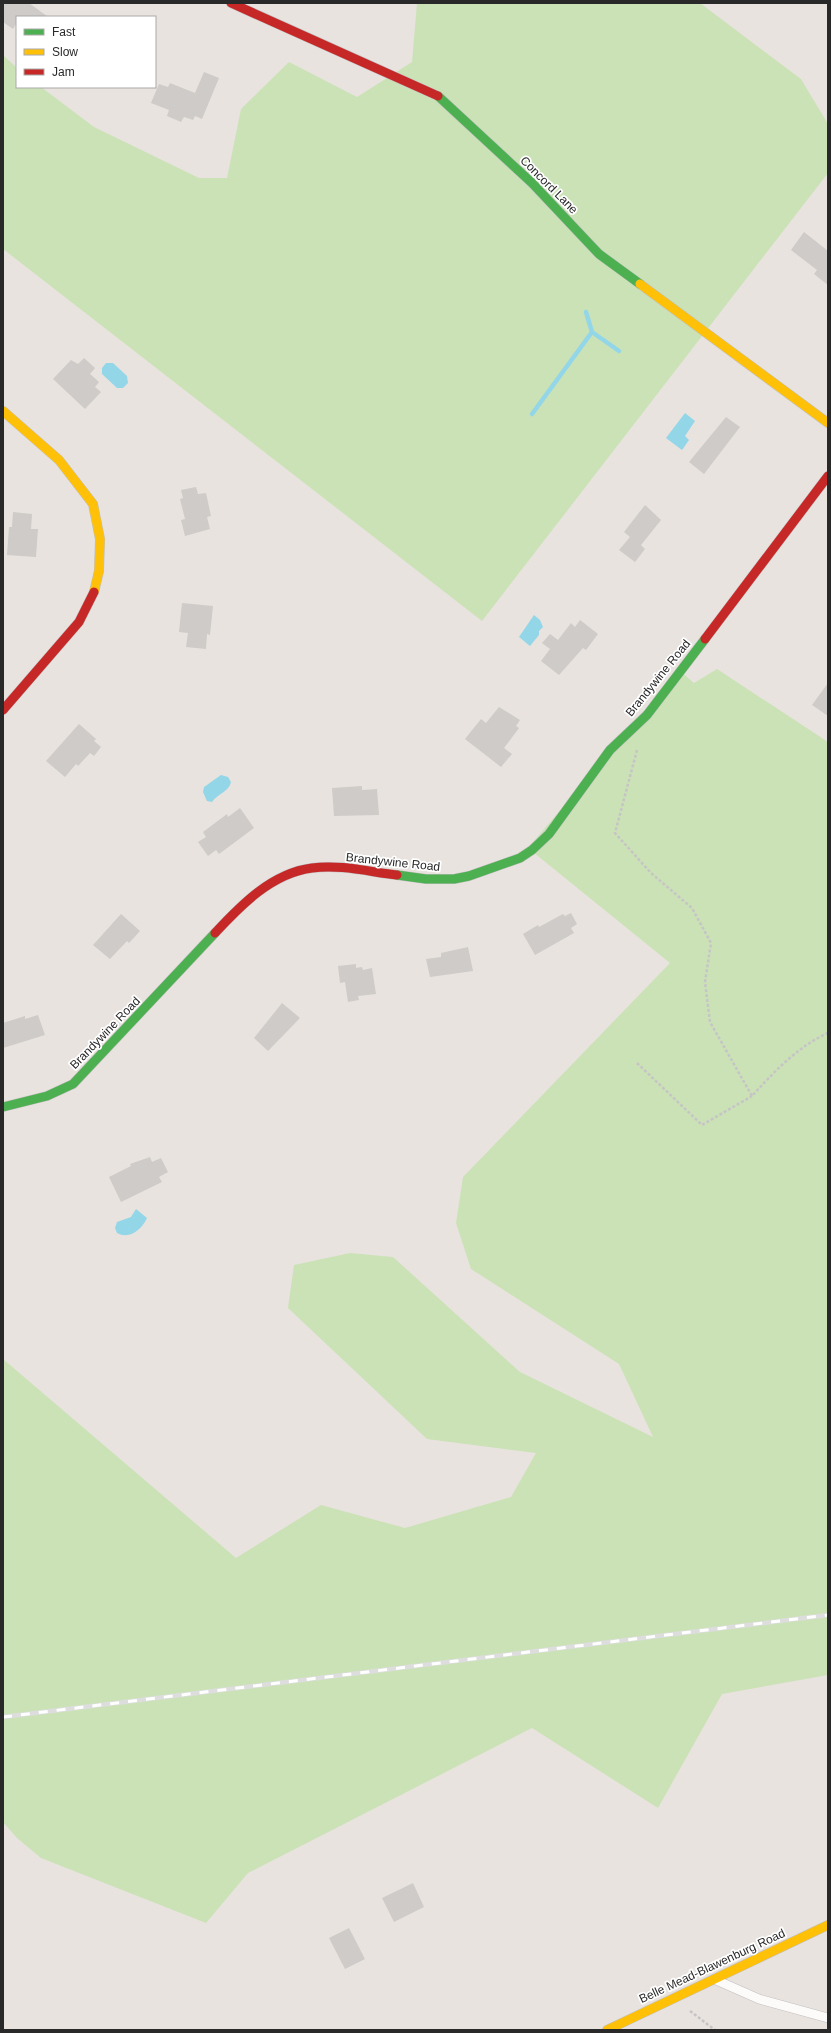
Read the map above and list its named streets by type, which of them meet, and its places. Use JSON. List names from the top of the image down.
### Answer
{
  "streets": {
    "street": ["Concord Lane", "Brandywine Road", "Belle Mead-Blawenburg Road"]
  },
  "legend": ["Fast", "Slow", "Jam"]
}
